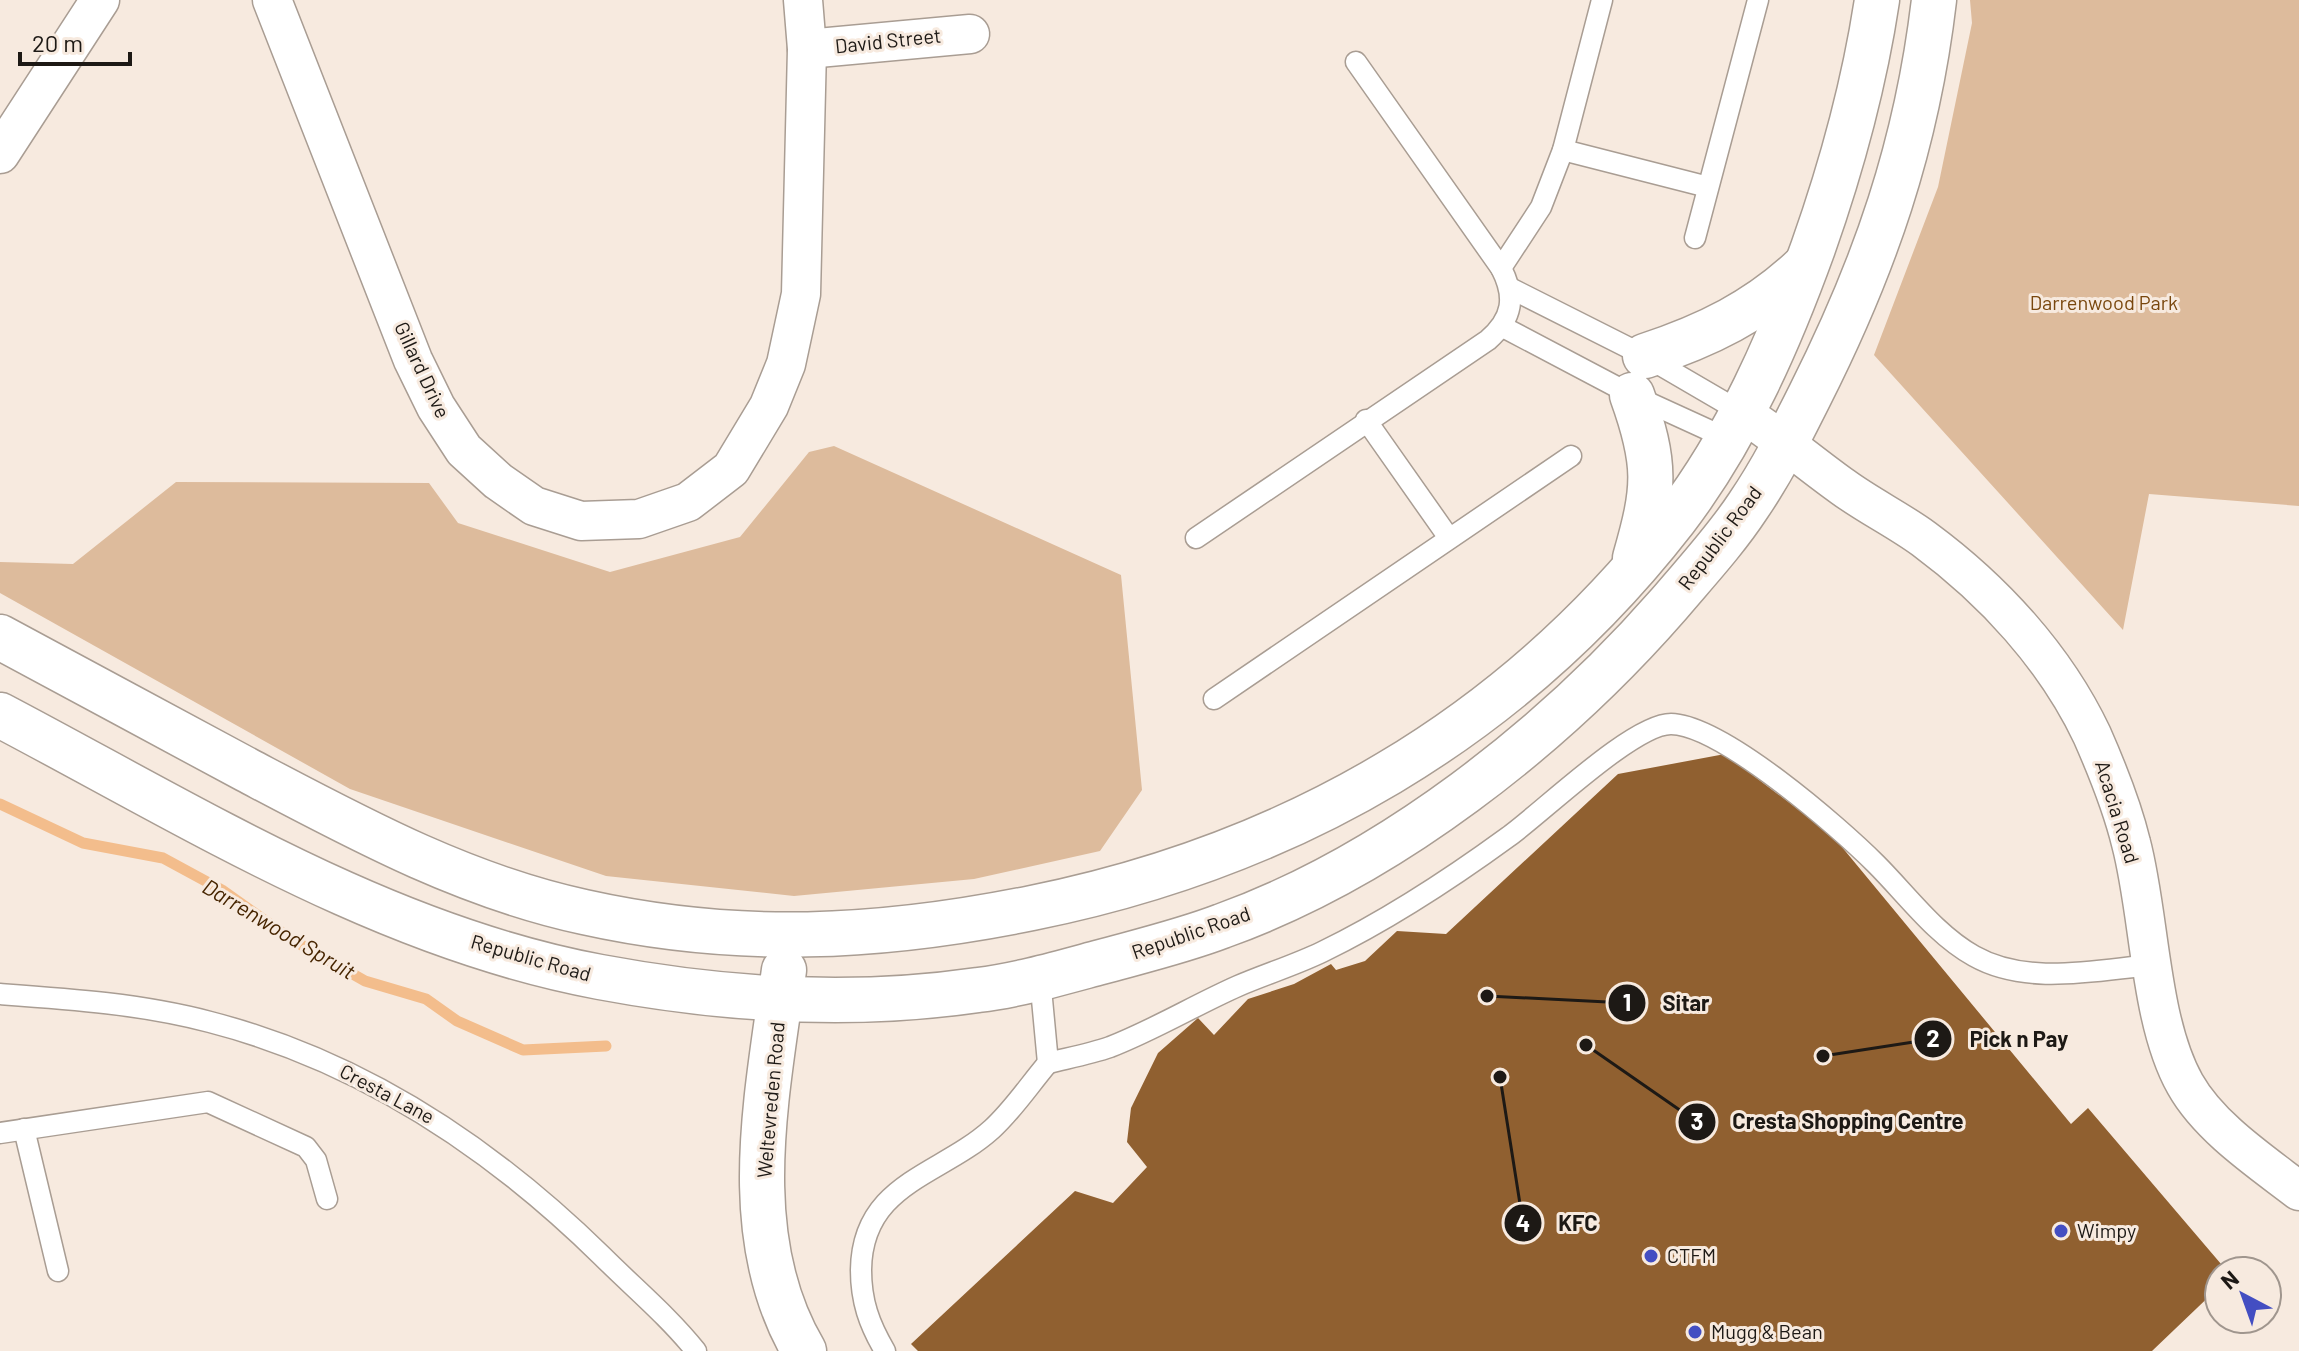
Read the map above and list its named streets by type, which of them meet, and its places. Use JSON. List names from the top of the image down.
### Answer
{
  "streets": {
    "main road": ["Republic Road", "Weltevreden Road"],
    "street": ["David Street", "Gillard Drive", "Acacia Road"],
    "lane": ["Cresta Lane"]
  },
  "crossings": [
    ["David Street", "Gillard Drive"],
    ["Republic Road", "Acacia Road"],
    ["Republic Road", "Weltevreden Road"]
  ],
  "water": ["Darrenwood Spruit"],
  "parks": ["Darrenwood Park"],
  "places": [
    "Sitar",
    "Cresta Shopping Centre",
    "Pick n Pay",
    "KFC",
    "Wimpy",
    "CTFM",
    "Mugg & Bean"
  ],
  "scale_bar": "20 m",
  "north": "top left"
}
